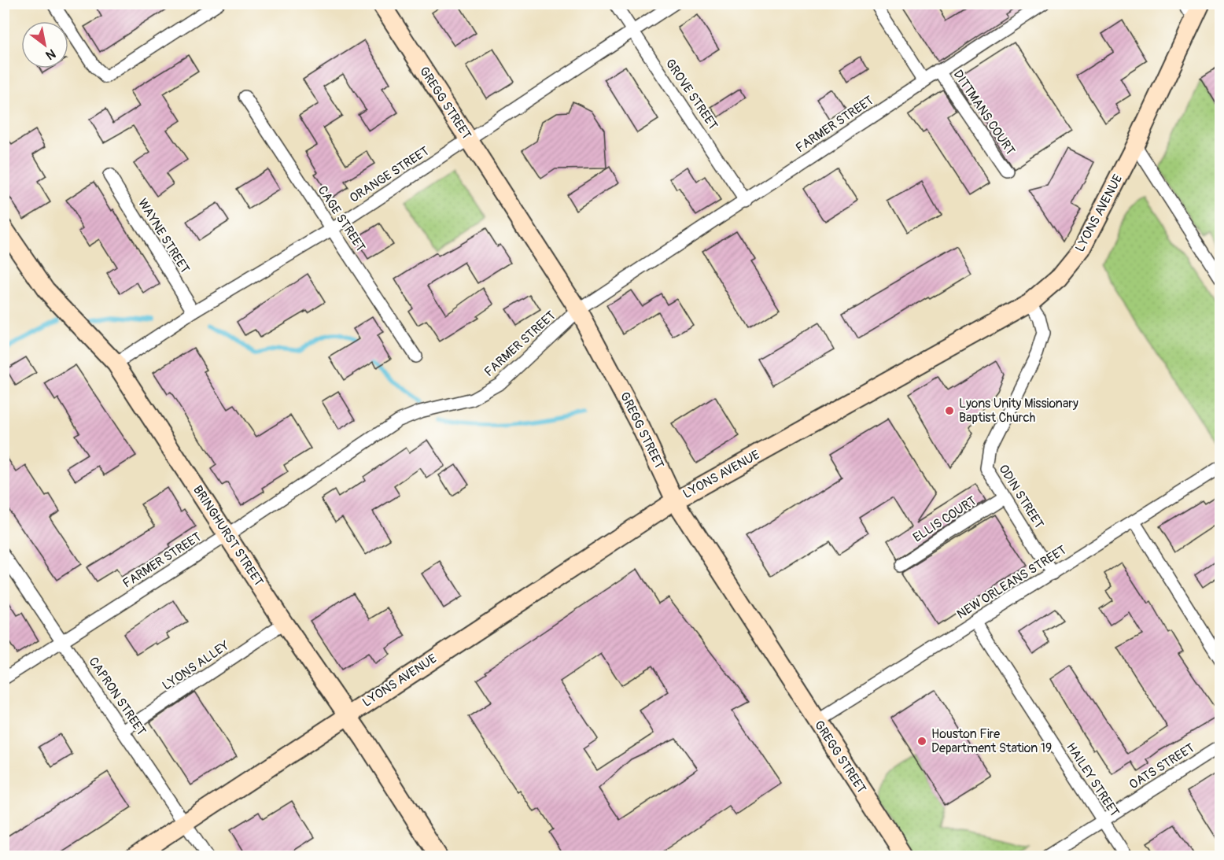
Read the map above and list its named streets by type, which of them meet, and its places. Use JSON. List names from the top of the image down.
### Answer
{
  "streets": {
    "street": [
      "GROVE STREET",
      "GREGG STREET",
      "DITTMANS COURT",
      "FARMER STREET",
      "ORANGE STREET",
      "LYONS AVENUE",
      "CAGE STREET",
      "WAYNE STREET",
      "ODIN STREET",
      "ELLIS COURT",
      "BRINGHURST STREET",
      "NEW ORLEANS STREET",
      "LYONS ALLEY",
      "CAPRON STREET",
      "OATS STREET",
      "HAILEY STREET"
    ]
  },
  "crossings": [
    ["GROVE STREET", "FARMER STREET"],
    ["GROVE STREET", "ORANGE STREET"],
    ["GREGG STREET", "FARMER STREET"],
    ["GREGG STREET", "ORANGE STREET"],
    ["GREGG STREET", "LYONS AVENUE"],
    ["GREGG STREET", "NEW ORLEANS STREET"],
    ["DITTMANS COURT", "FARMER STREET"],
    ["FARMER STREET", "BRINGHURST STREET"],
    ["FARMER STREET", "CAPRON STREET"],
    ["ORANGE STREET", "CAGE STREET"],
    ["ORANGE STREET", "WAYNE STREET"],
    ["ORANGE STREET", "BRINGHURST STREET"],
    ["LYONS AVENUE", "ODIN STREET"],
    ["LYONS AVENUE", "BRINGHURST STREET"],
    ["LYONS AVENUE", "CAPRON STREET"],
    ["ODIN STREET", "ELLIS COURT"],
    ["ODIN STREET", "NEW ORLEANS STREET"],
    ["BRINGHURST STREET", "LYONS ALLEY"],
    ["NEW ORLEANS STREET", "HAILEY STREET"],
    ["LYONS ALLEY", "CAPRON STREET"],
    ["OATS STREET", "HAILEY STREET"]
  ],
  "places": ["Lyons Unity Missionary Baptist Church", "Houston Fire Department Station 19"],
  "north": "bottom right"
}
